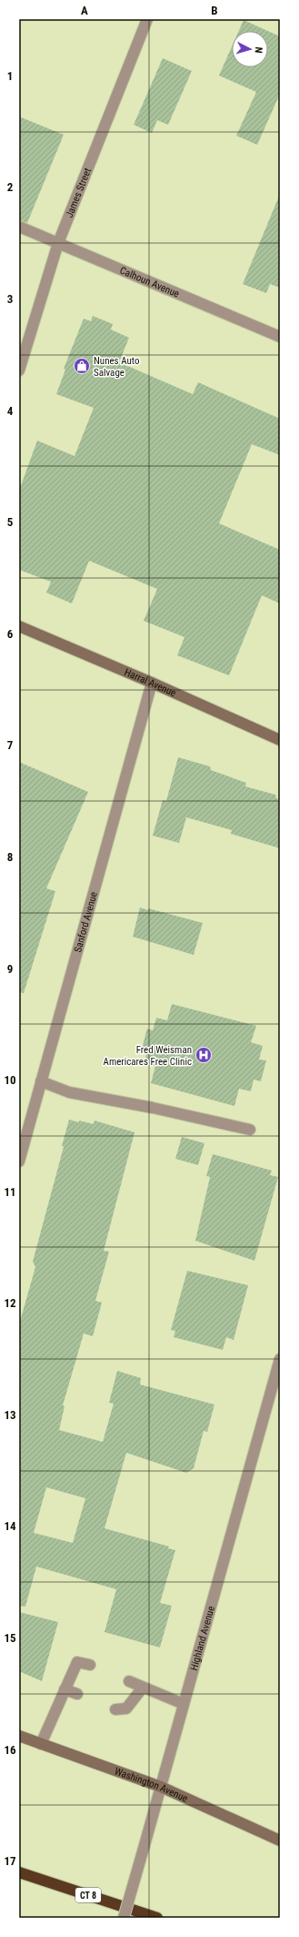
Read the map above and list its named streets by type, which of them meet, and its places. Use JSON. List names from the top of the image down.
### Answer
{
  "streets": {
    "highway": ["CT 8"],
    "street": [
      "James Street",
      "Calhoun Avenue",
      "Harral Avenue",
      "Sanford Avenue",
      "Highland Avenue",
      "Washington Avenue"
    ]
  },
  "crossings": [
    ["James Street", "Calhoun Avenue"],
    ["Harral Avenue", "Sanford Avenue"],
    ["Highland Avenue", "Washington Avenue"]
  ],
  "places": {
    "shop": ["Nunes Auto Salvage"],
    "hospital": ["Fred Weisman Americares Free Clinic"]
  },
  "north": "right",
  "grid": {
    "columns": ["A", "B"],
    "rows": [
      "1",
      "2",
      "3",
      "4",
      "5",
      "6",
      "7",
      "8",
      "9",
      "10",
      "11",
      "12",
      "13",
      "14",
      "15",
      "16",
      "17"
    ]
  }
}
